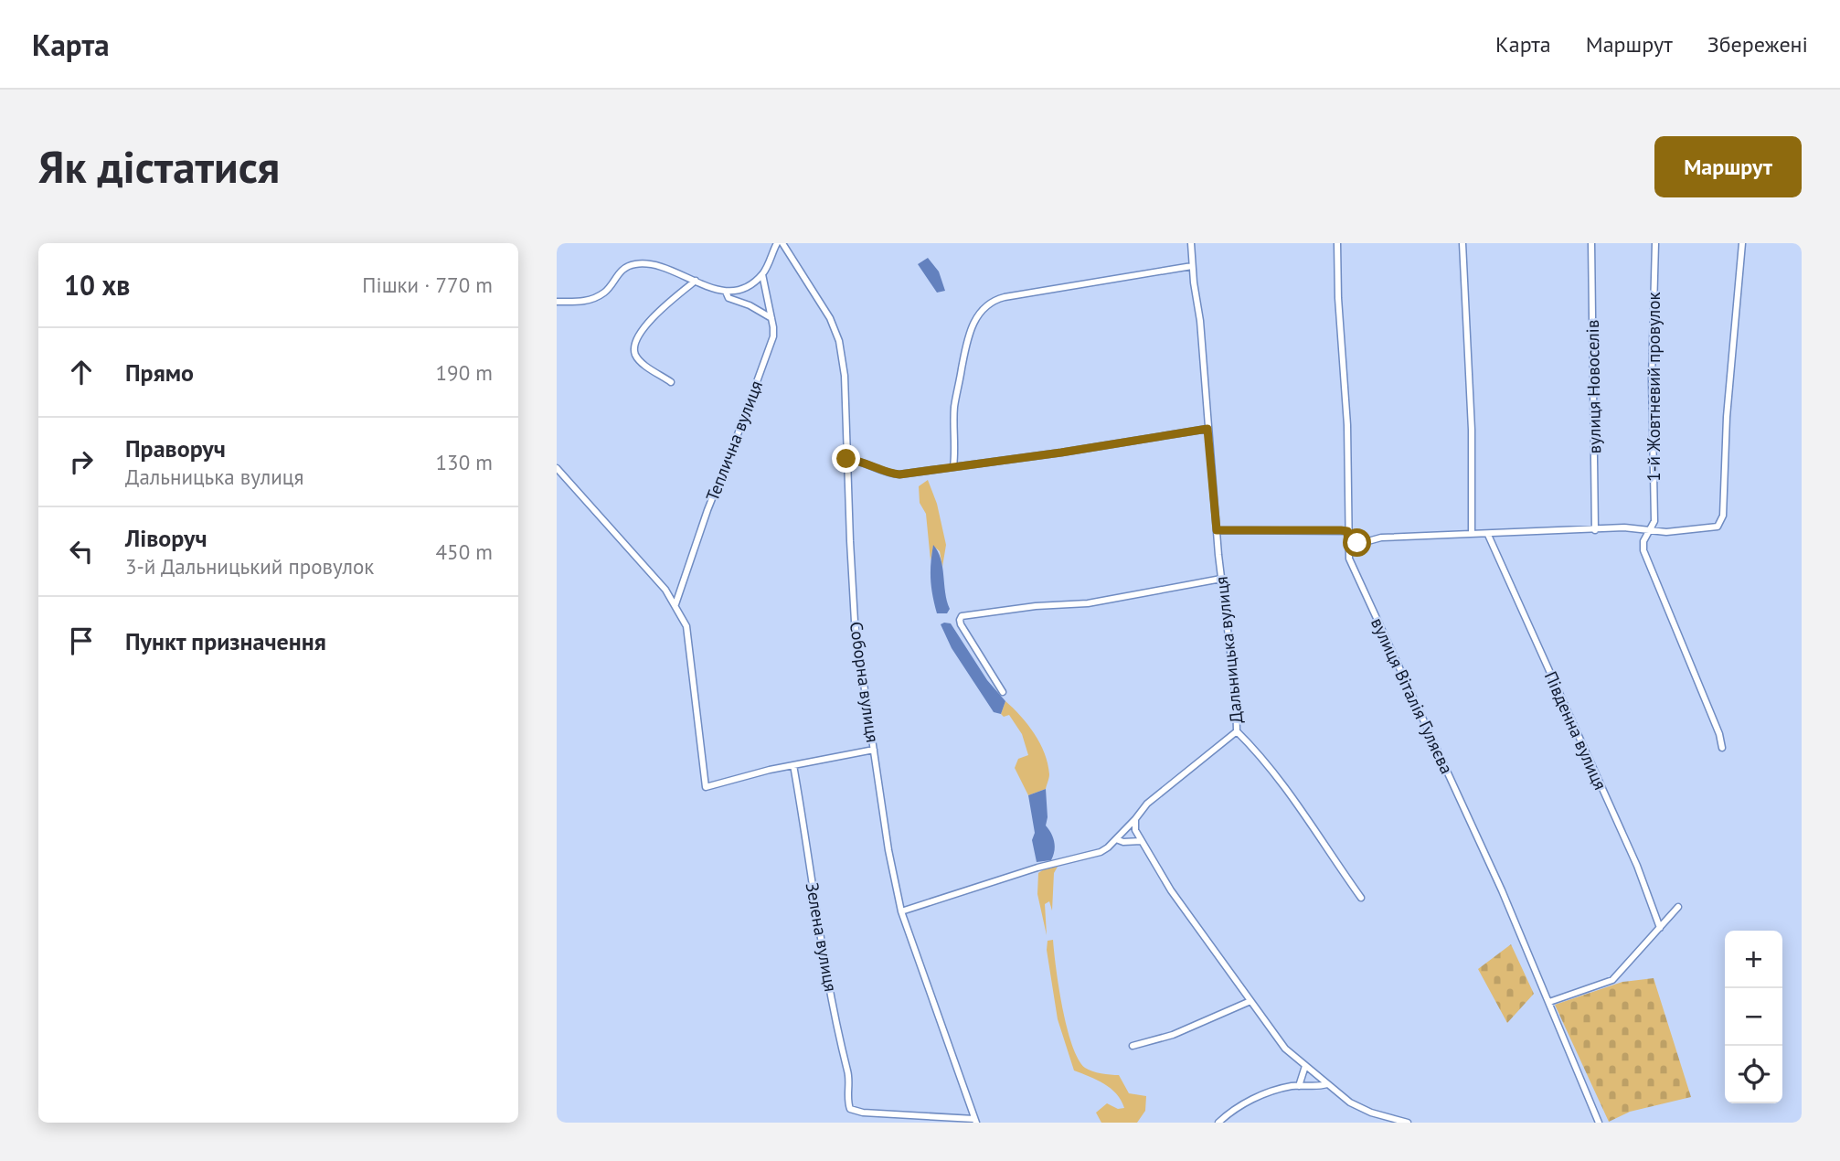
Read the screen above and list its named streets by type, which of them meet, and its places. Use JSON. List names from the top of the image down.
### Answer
{
  "streets": {
    "street": [
      "вулиця Новоселів",
      "1-й Жовтневий провулок",
      "Теплична вулиця",
      "Дальницька вулиця",
      "Соборна вулиця",
      "вулиця Віталія Гуляєва",
      "Південна вулиця",
      "Зелена вулиця"
    ]
  },
  "crossings": [
    ["Дальницька вулиця", "Соборна вулиця"],
    ["Соборна вулиця", "Зелена вулиця"]
  ],
  "page": {
    "header": "Карта",
    "nav": ["Карта", "Маршрут", "Збережені"],
    "buttons": "Маршрут",
    "title": "Як дістатися",
    "heading": ["10 хв", "Пішки · 770 m"],
    "list": [
      ["Прямо", "190 m"],
      ["Праворуч", "Дальницька вулиця", "130 m"],
      ["Ліворуч", "3-й Дальницький провулок", "450 m"],
      "Пункт призначення"
    ],
    "map_buttons": ["+", "−"]
  }
}
